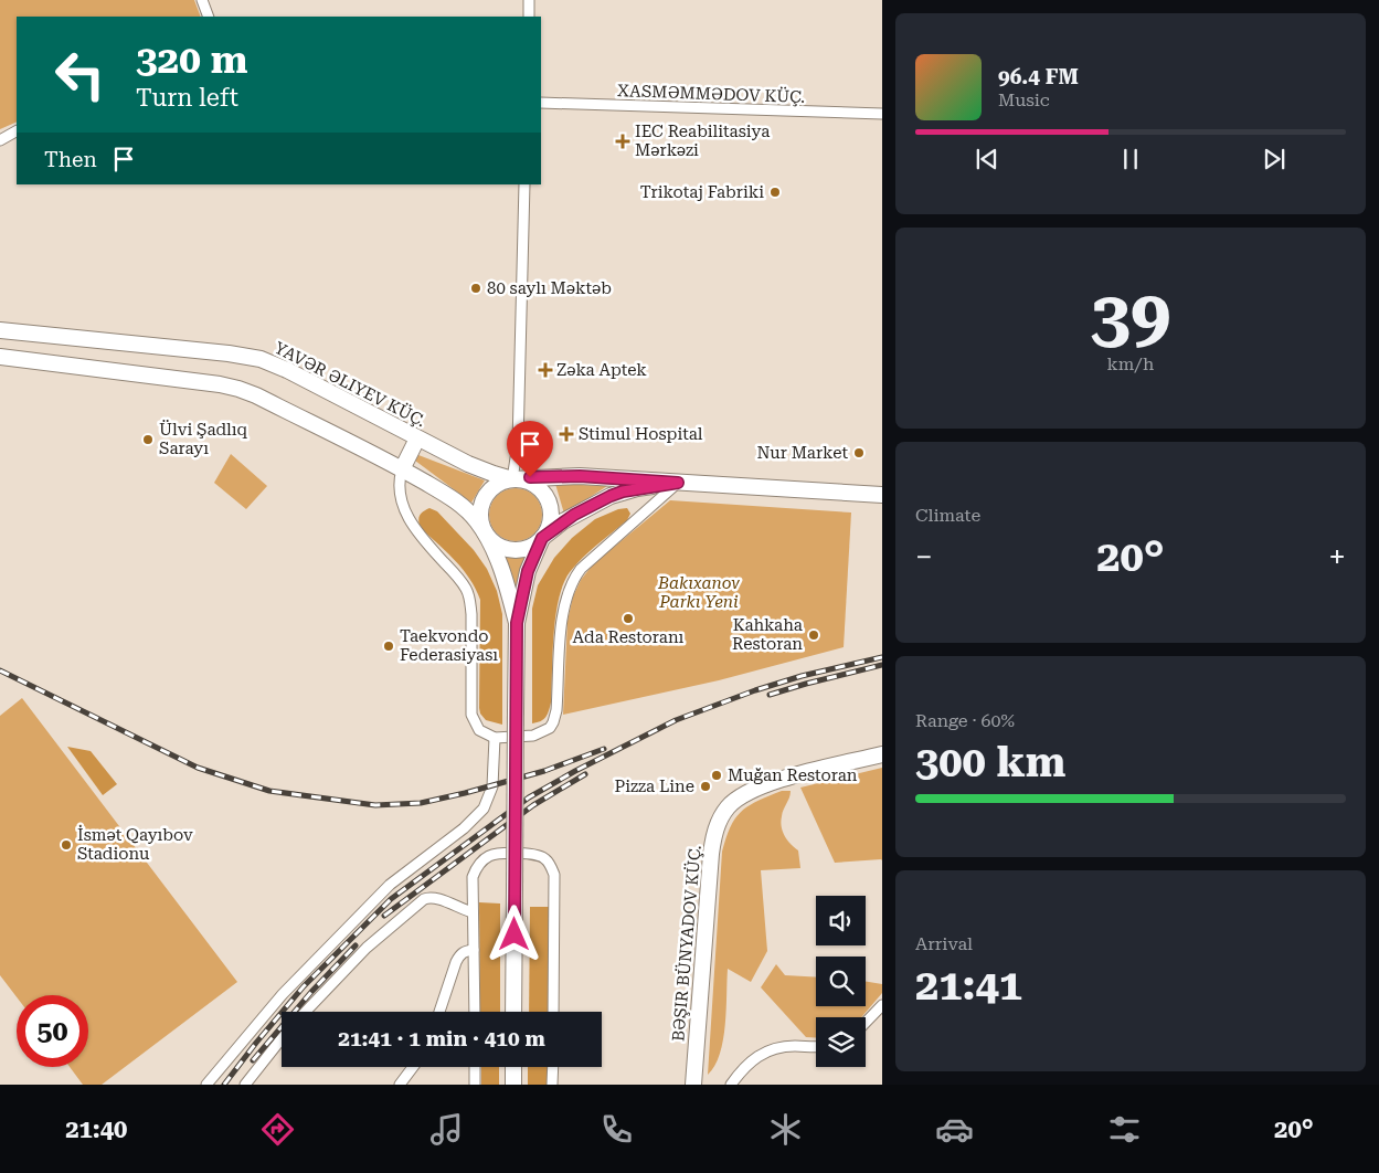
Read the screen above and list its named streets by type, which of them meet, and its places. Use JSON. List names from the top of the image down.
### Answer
{
  "streets": {
    "main road": ["YAVƏR ƏLIYEV KÜÇ.", "BƏŞIR BÜNYADOV KÜÇ."],
    "street": ["XASMƏMMƏDOV KÜÇ."]
  },
  "parks": ["Bakıxanov Parkı Yeni"],
  "places": {
    "health": ["IEC Reabilitasiya Mərkəzi", "Zəka Aptek", "Stimul Hospital"],
    "other": [
      "Trikotaj Fabriki",
      "80 saylı Məktəb",
      "Ülvi Şadlıq Sarayı",
      "Nur Market",
      "Ada Restoranı",
      "Kahkaha Restoran",
      "Taekvondo Federasiyası",
      "Muğan Restoran",
      "Pizza Line",
      "İsmət Qayıbov Stadionu"
    ]
  },
  "page": {
    "turn": ["320 m", "Turn left"],
    "song": ["96.4 FM", "Music"],
    "then": "Then",
    "tile": [
      ["39", "km/h"],
      "Climate",
      ["Range · 60%", "300 km"],
      ["Arrival", "21:41"]
    ],
    "heat": ["−", "20°", "+"],
    "limit": "50",
    "trip": "21:41 · 1 min · 410 m",
    "tabs": ["21:40", "20°"]
  }
}
